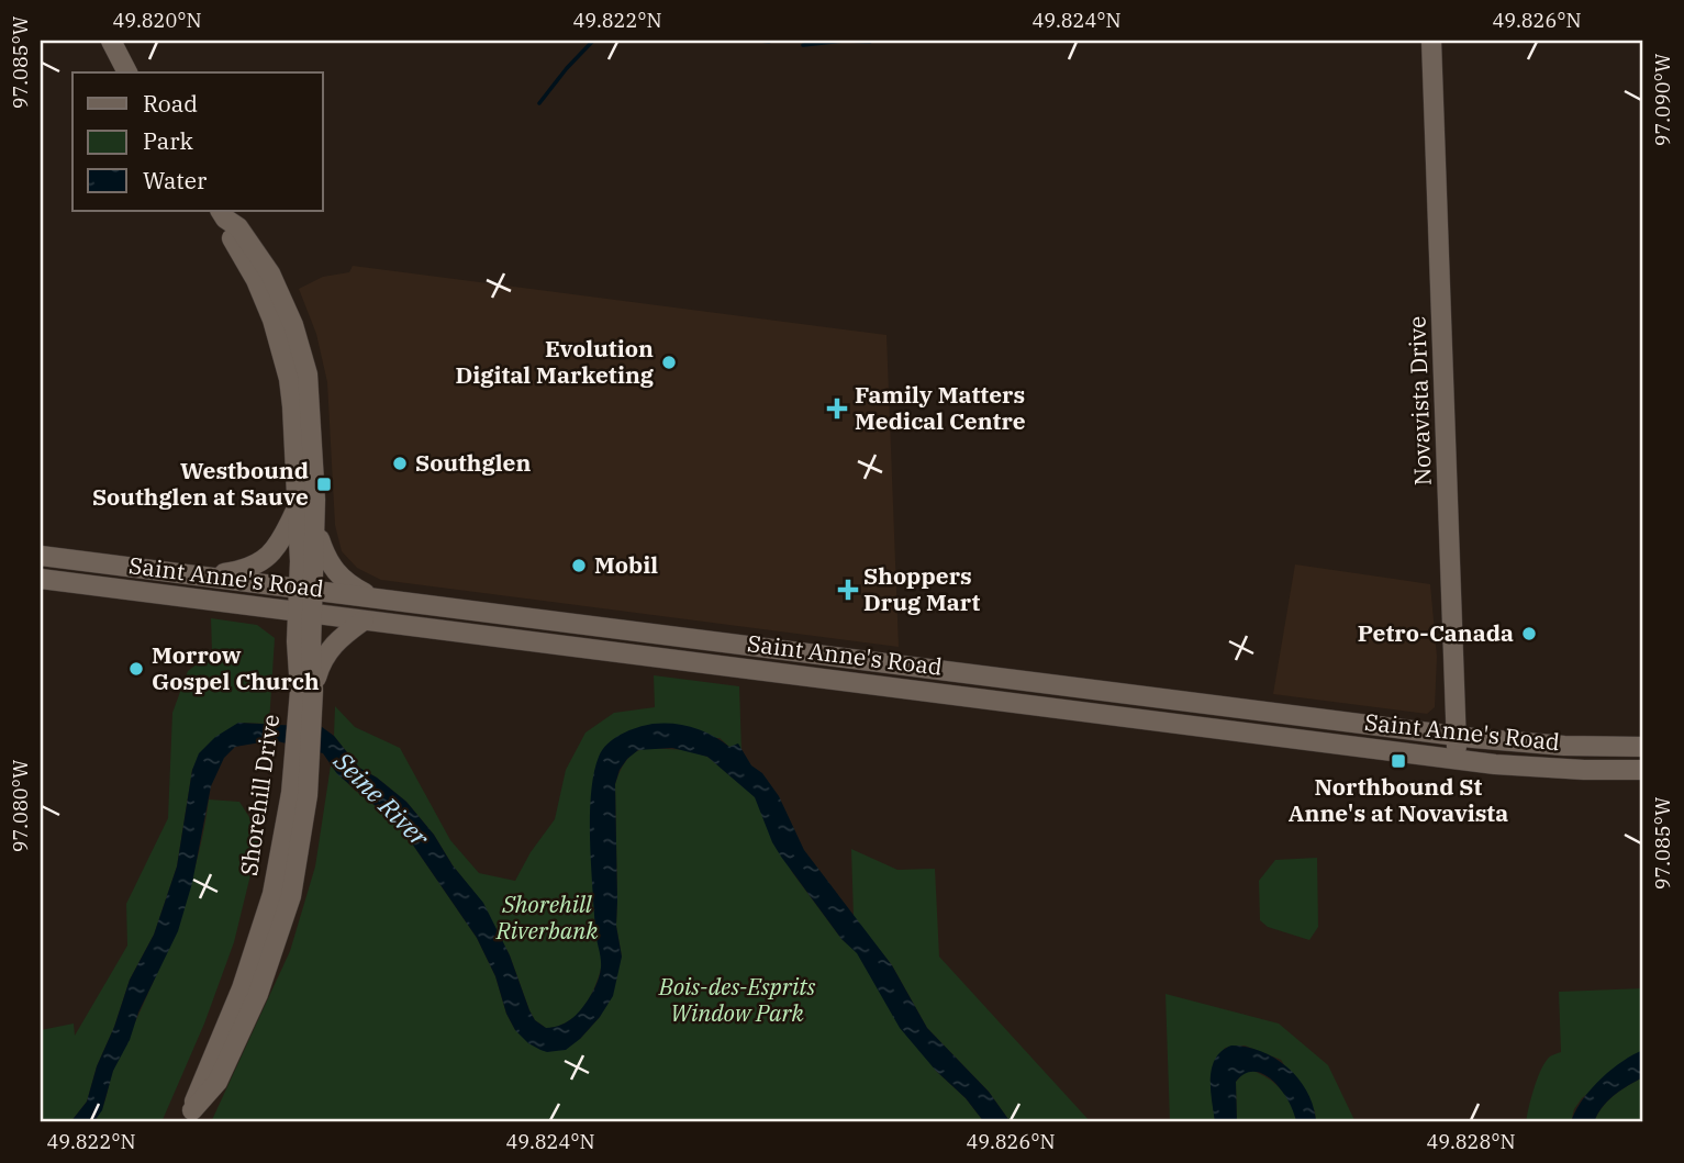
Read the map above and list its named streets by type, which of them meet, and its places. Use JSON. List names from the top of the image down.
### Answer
{
  "streets": {
    "main road": ["Novavista Drive", "Saint Anne's Road", "Shorehill Drive"]
  },
  "crossings": [
    ["Novavista Drive", "Saint Anne's Road"],
    ["Saint Anne's Road", "Shorehill Drive"]
  ],
  "water": ["Seine River"],
  "parks": ["Shorehill Riverbank", "Bois-des-Esprits Window Park"],
  "places": {
    "other": [
      "Evolution Digital Marketing",
      "Southglen",
      "Mobil",
      "Petro-Canada",
      "Morrow Gospel Church"
    ],
    "health": ["Family Matters Medical Centre", "Shoppers Drug Mart"],
    "transit": ["Westbound Southglen at Sauve", "Northbound St Anne's at Novavista"]
  },
  "legend": ["Road", "Park", "Water"],
  "coordinates": [
    "49.820°N",
    "49.822°N",
    "49.824°N",
    "49.826°N",
    "97.085°W",
    "97.090°W",
    "97.080°W",
    "49.828°N"
  ]
}
